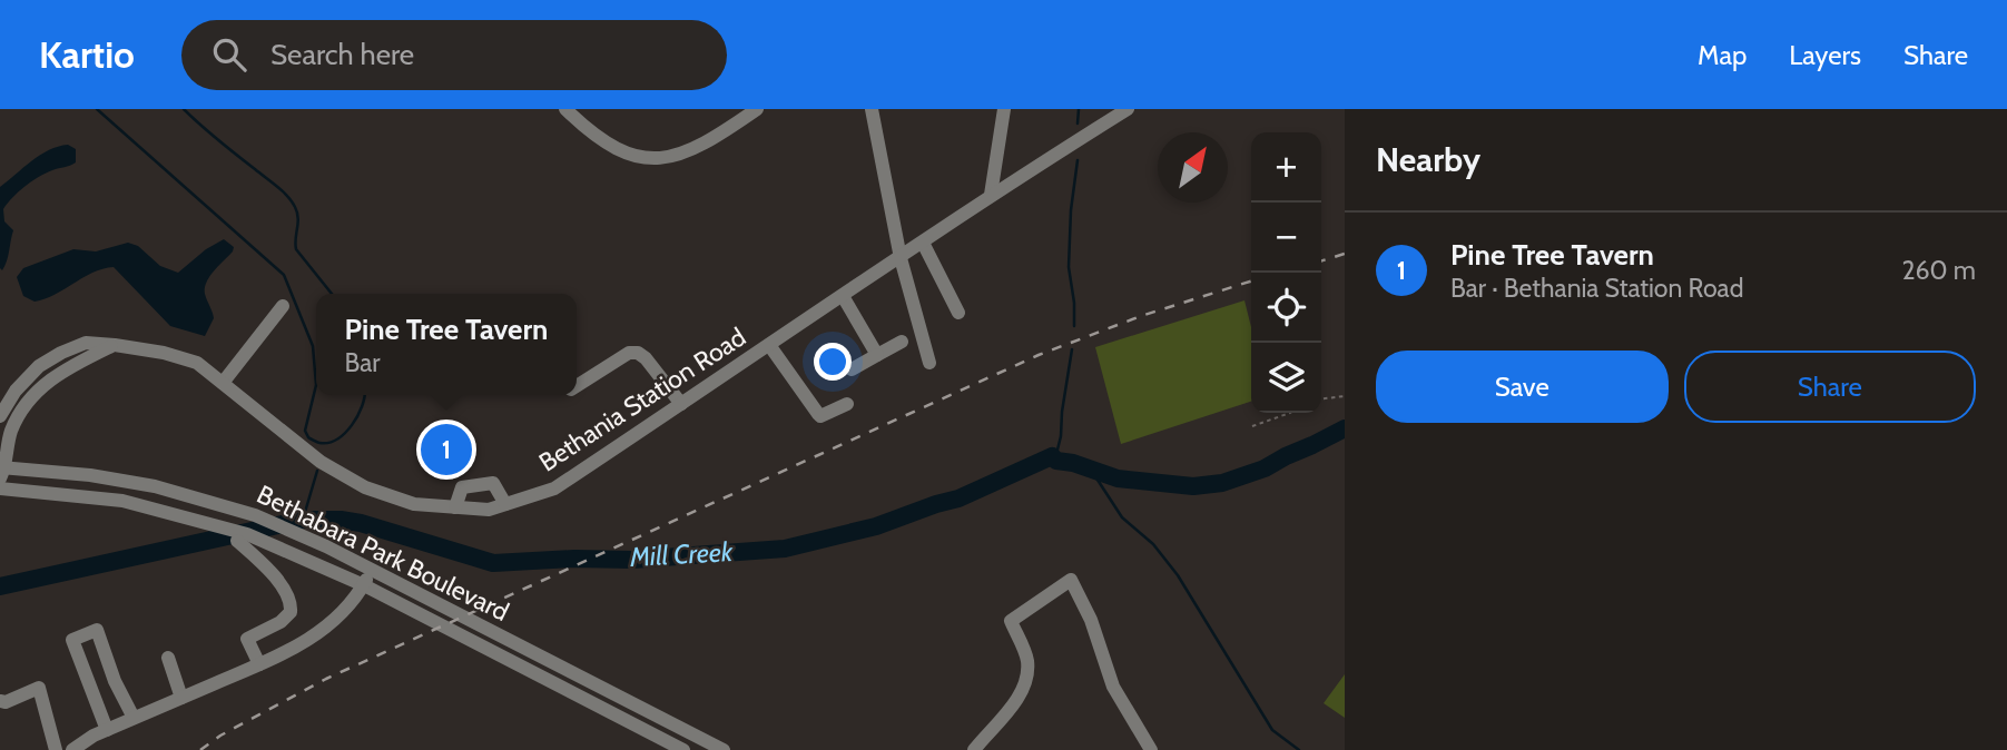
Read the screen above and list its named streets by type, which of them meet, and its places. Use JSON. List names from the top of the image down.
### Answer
{
  "streets": {
    "street": ["Bethania Station Road", "Bethabara Park Boulevard"]
  },
  "water": ["Mill Creek"],
  "north": "top right",
  "page": {
    "header": "Kartio",
    "search": "Search here",
    "nav": ["Map", "Layers", "Share"],
    "heading": "Nearby",
    "map_buttons": ["+", "−"],
    "list": [
      {
        "mark": "1",
        "name": "Pine Tree Tavern",
        "note": "Bar · Bethania Station Road",
        "value": "260 m"
      }
    ],
    "popup": ["Pine Tree Tavern", "Bar"],
    "buttons": ["Save", "Share"],
    "pins": "1"
  }
}
